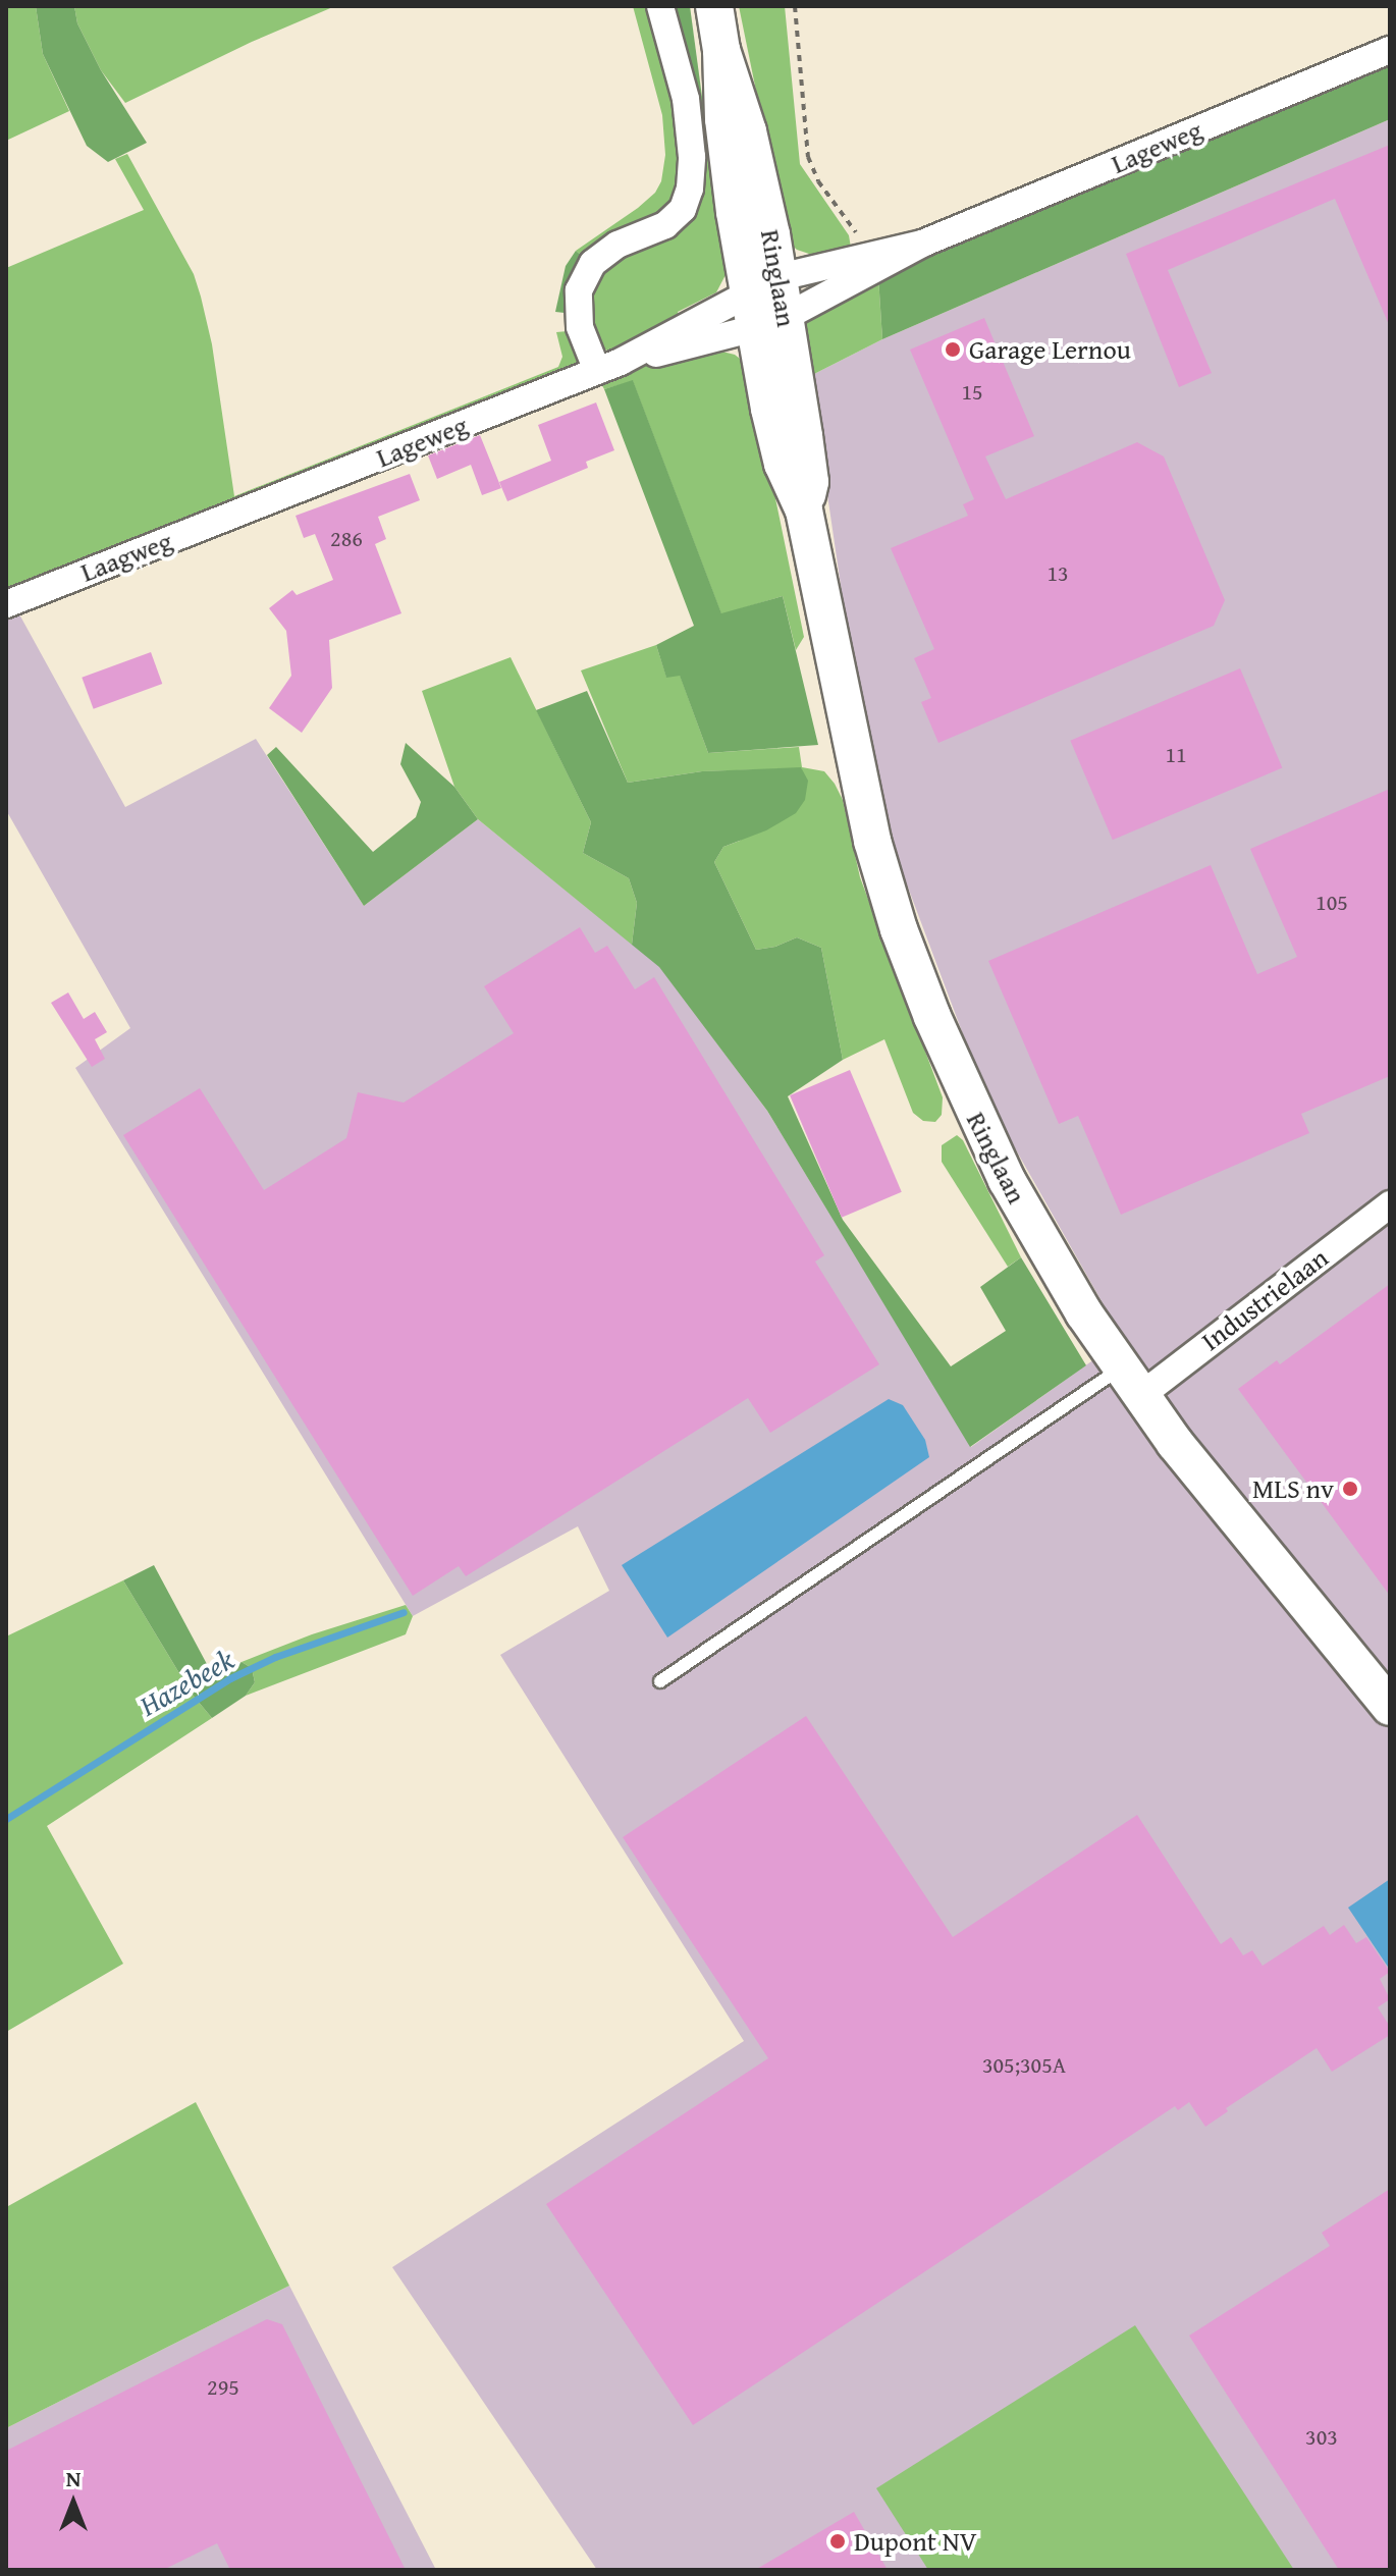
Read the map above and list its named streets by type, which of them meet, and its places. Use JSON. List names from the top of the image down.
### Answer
{
  "streets": {
    "main road": ["Ringlaan"],
    "street": ["Lageweg", "Laagweg", "Industrielaan"]
  },
  "crossings": [
    ["Lageweg", "Ringlaan"],
    ["Lageweg", "Laagweg"],
    ["Ringlaan", "Industrielaan"]
  ],
  "water": ["Hazebeek"],
  "places": ["Garage Lernou", "MLS nv", "Dupont NV"],
  "house_numbers": [
    "15",
    "286",
    "13",
    "11",
    "105",
    "305;305A",
    "295",
    "303"
  ],
  "north": "top"
}
